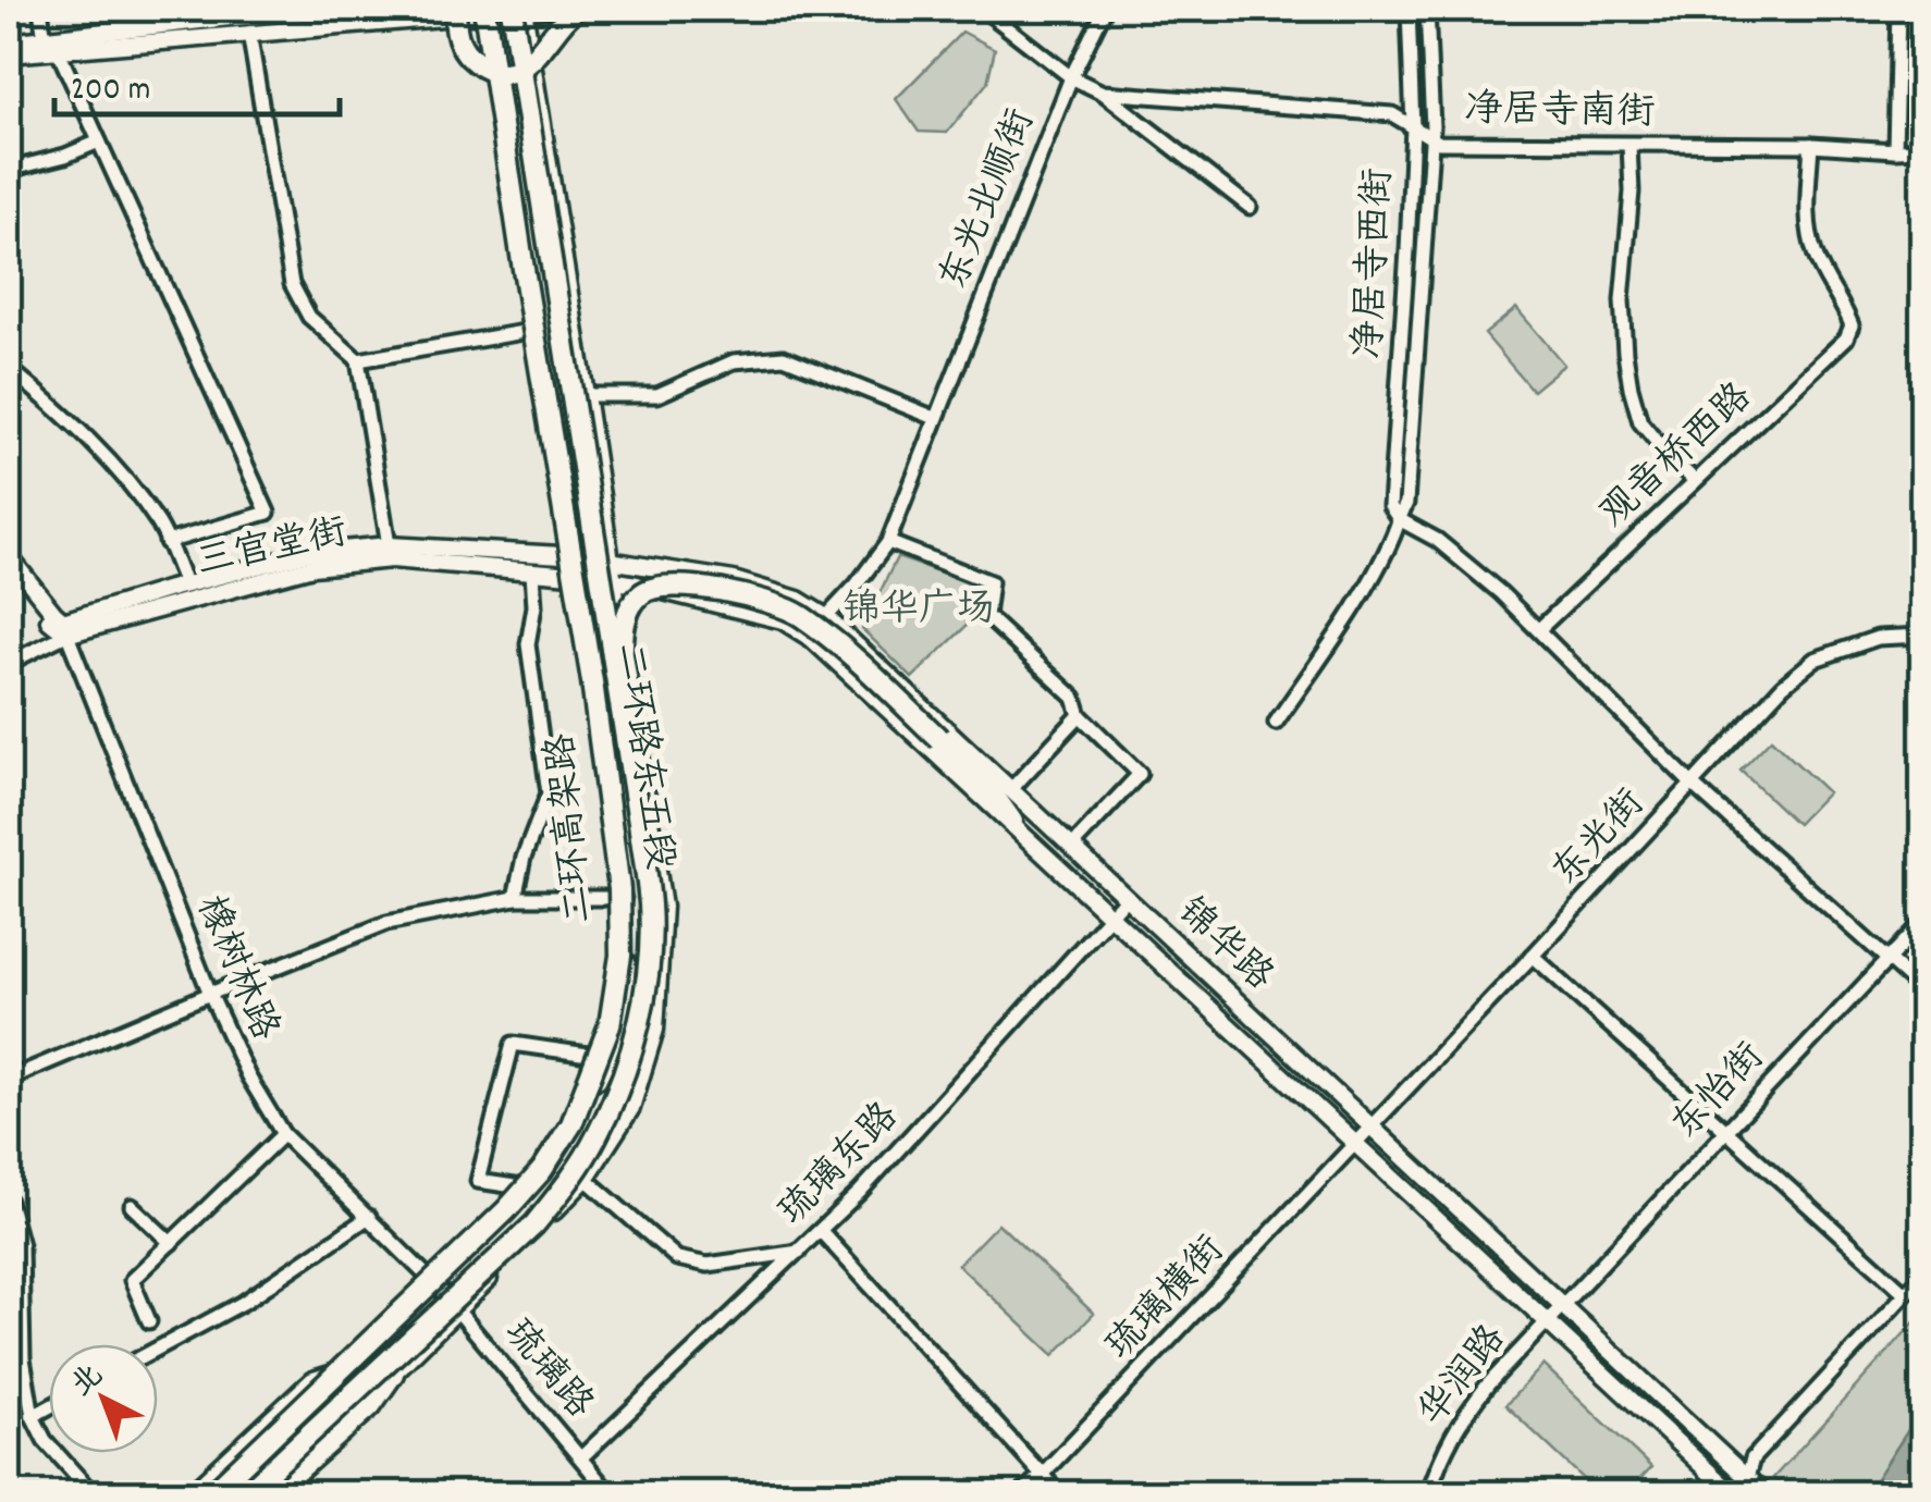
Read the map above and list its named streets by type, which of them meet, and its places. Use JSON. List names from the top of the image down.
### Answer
{
  "streets": {
    "highway": ["二环高架路"],
    "main road": ["三官堂街", "二环路东五段", "锦华路"],
    "street": [
      "净居寺南街",
      "东光北顺街",
      "净居寺西街",
      "观音桥西路",
      "东光街",
      "橡树林路",
      "东怡街",
      "琉璃东路",
      "琉璃横街",
      "琉璃路",
      "华润路"
    ]
  },
  "crossings": [
    ["净居寺南街", "净居寺西街"],
    ["净居寺南街", "观音桥西路"],
    ["东光北顺街", "锦华路"],
    ["三官堂街", "二环路东五段"],
    ["三官堂街", "锦华路"],
    ["三官堂街", "橡树林路"],
    ["二环路东五段", "二环高架路"],
    ["二环路东五段", "锦华路"],
    ["二环路东五段", "橡树林路"],
    ["二环路东五段", "琉璃路"],
    ["东光街", "锦华路"],
    ["东光街", "琉璃横街"],
    ["锦华路", "东怡街"],
    ["锦华路", "琉璃东路"],
    ["锦华路", "琉璃横街"],
    ["锦华路", "华润路"],
    ["橡树林路", "琉璃路"],
    ["东怡街", "华润路"],
    ["琉璃东路", "琉璃路"]
  ],
  "parks": ["锦华广场"],
  "scale_bar": "200 m",
  "north": "top left"
}
